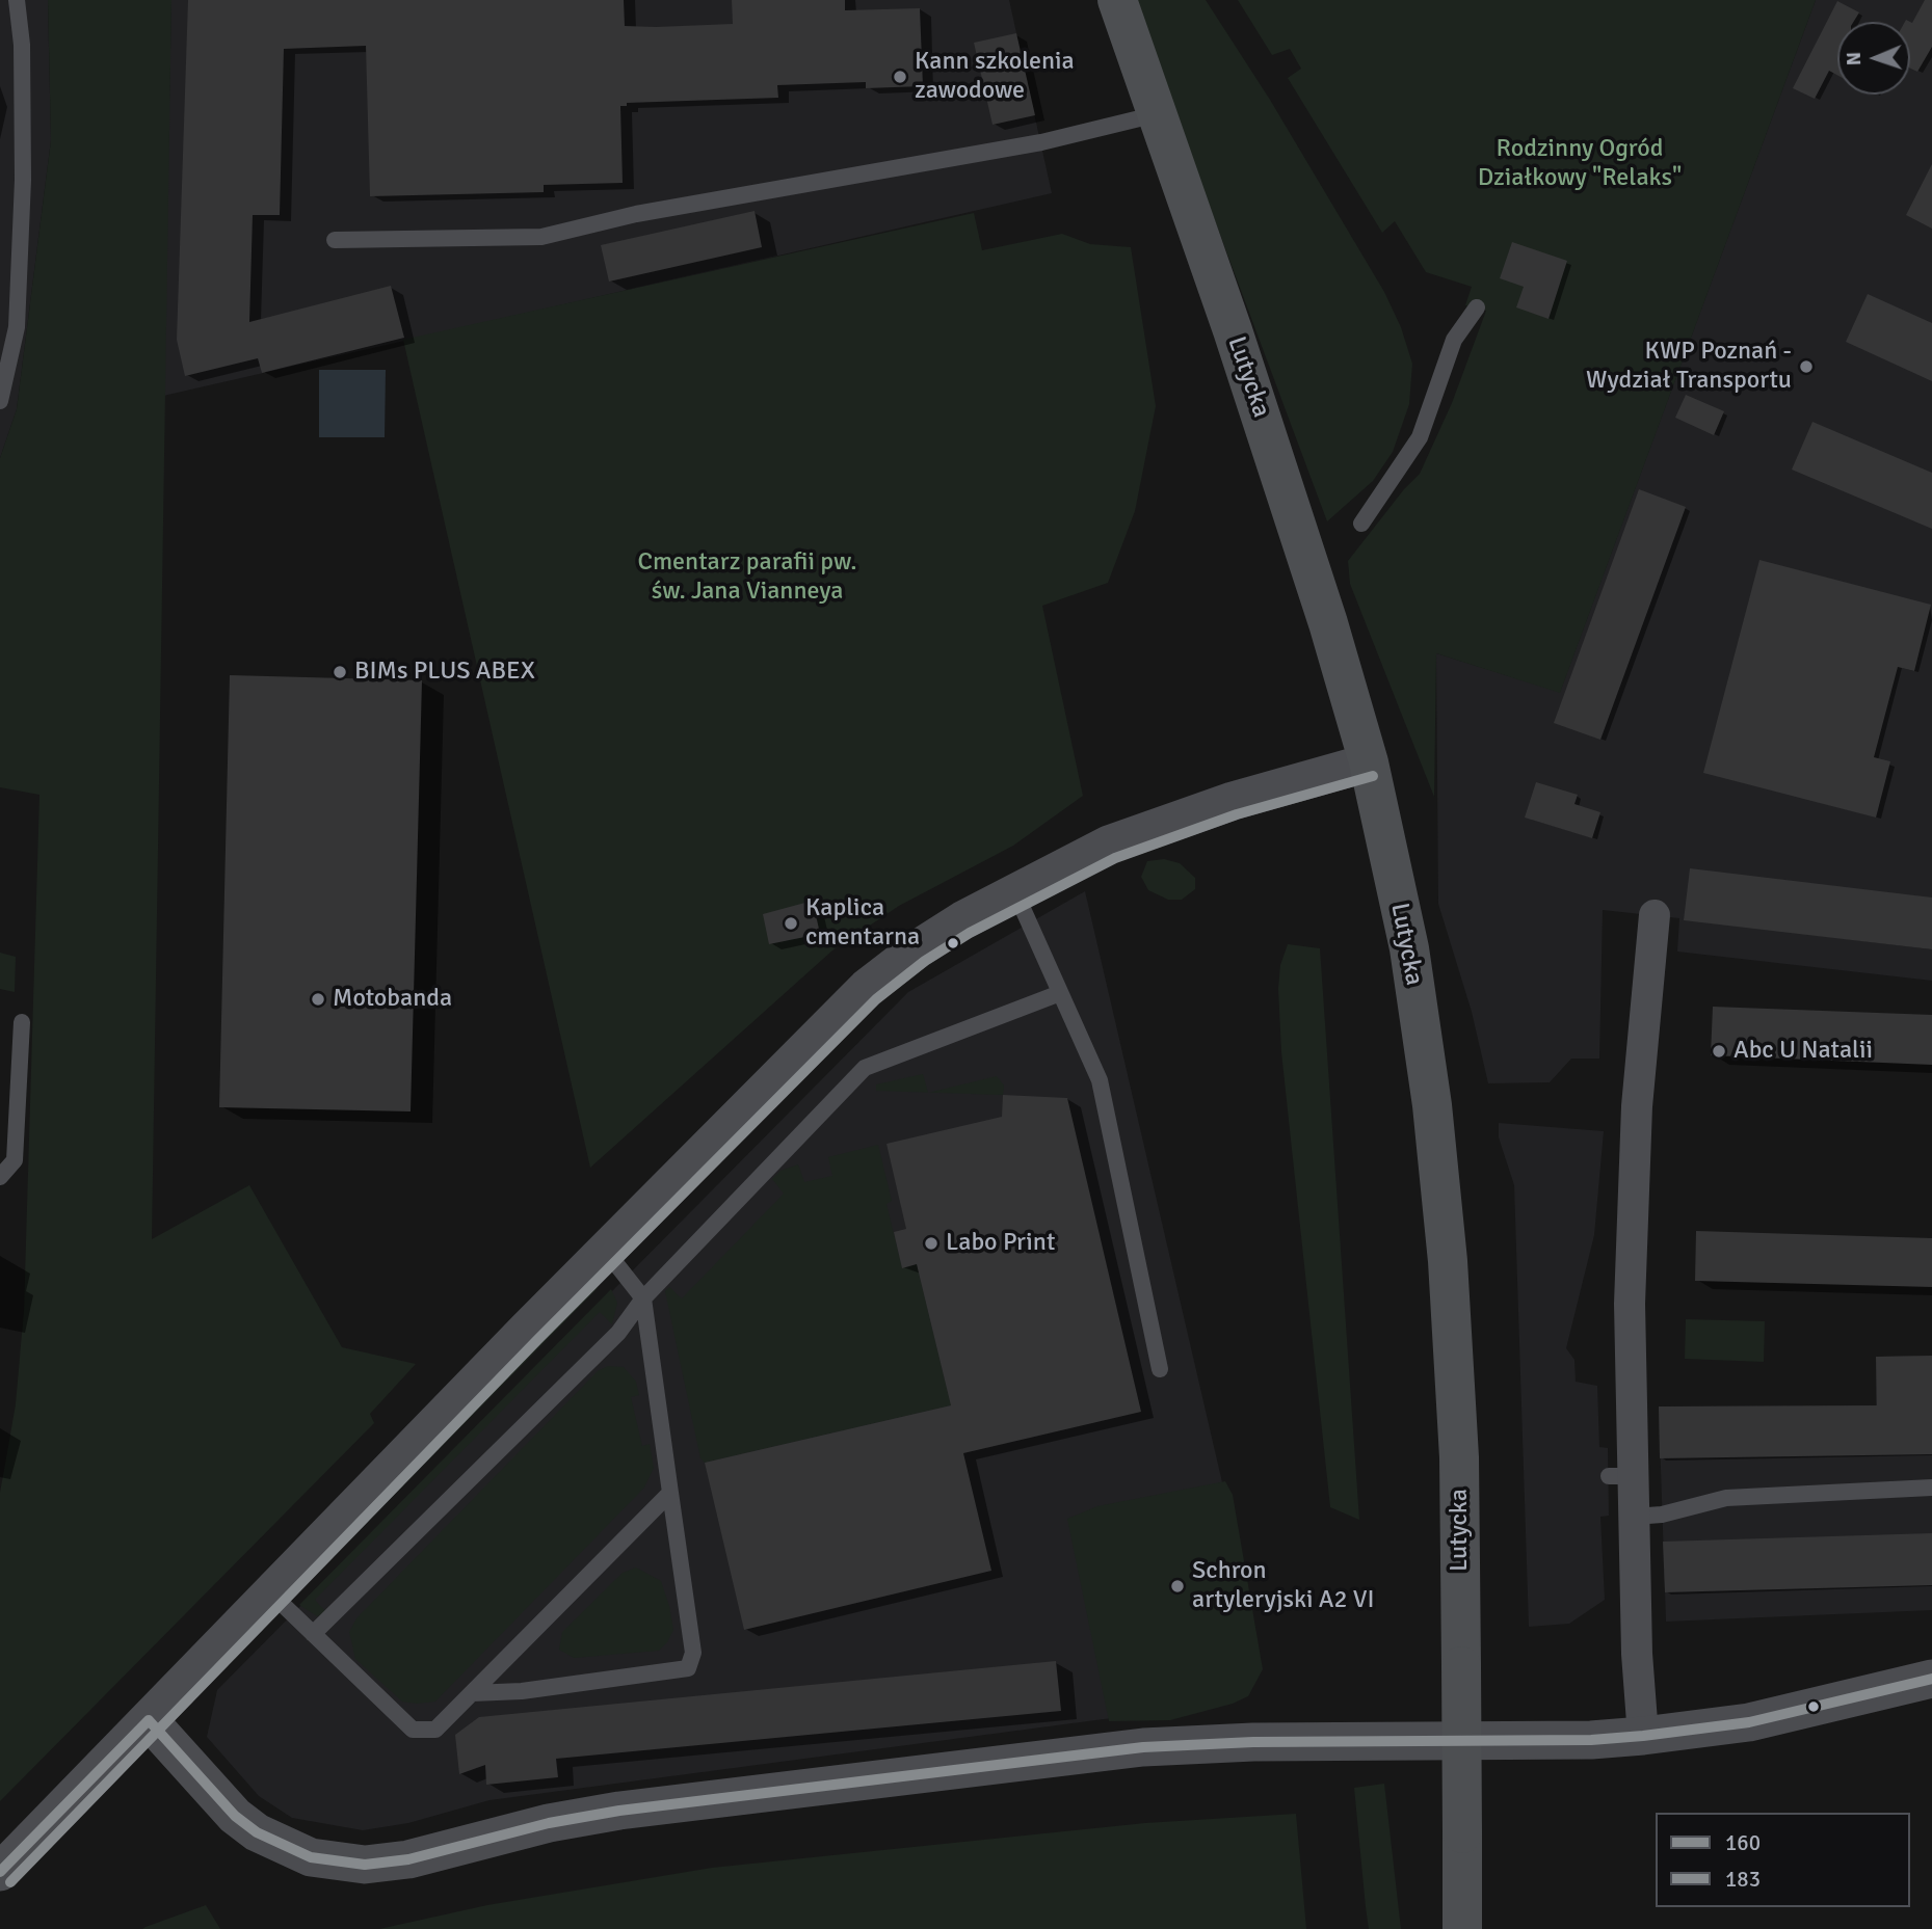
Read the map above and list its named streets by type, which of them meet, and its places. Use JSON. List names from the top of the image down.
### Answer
{
  "streets": {
    "main road": ["Lutycka"]
  },
  "parks": ["Rodzinny Ogród Działkowy \"Relaks\"", "Cmentarz parafii pw. św. Jana Vianneya"],
  "places": [
    "Kann szkolenia zawodowe",
    "KWP Poznań - Wydział Transportu",
    "BIMs PLUS ABEX",
    "Kaplica cmentarna",
    "Motobanda",
    "Abc U Natalii",
    "Labo Print",
    "Schron artyleryjski A2 VI"
  ],
  "lines": ["transit line 183", "transit line 160"],
  "legend": ["160", "183"],
  "north": "left"
}
